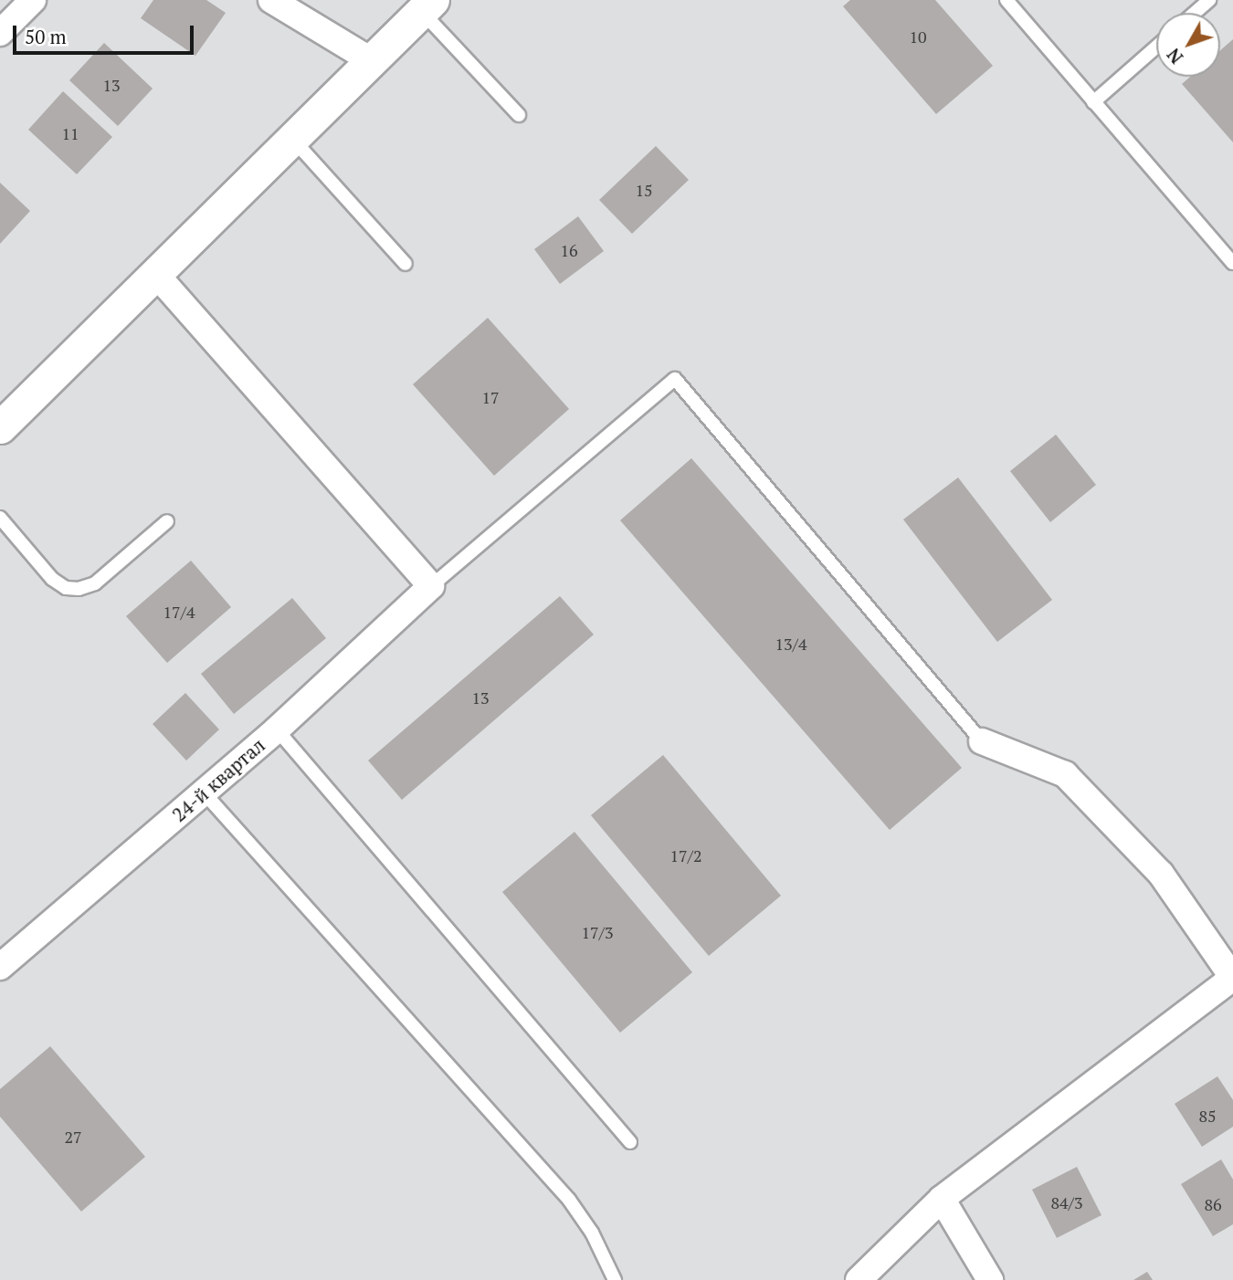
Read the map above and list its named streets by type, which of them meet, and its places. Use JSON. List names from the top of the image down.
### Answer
{
  "streets": {
    "street": ["24-й квартал"]
  },
  "house_numbers": [
    "10",
    "13",
    "11",
    "15",
    "16",
    "17",
    "17/4",
    "13/4",
    "13",
    "17/2",
    "17/3",
    "85",
    "27",
    "84/3",
    "86"
  ],
  "scale_bar": "50 m",
  "north": "bottom left"
}
